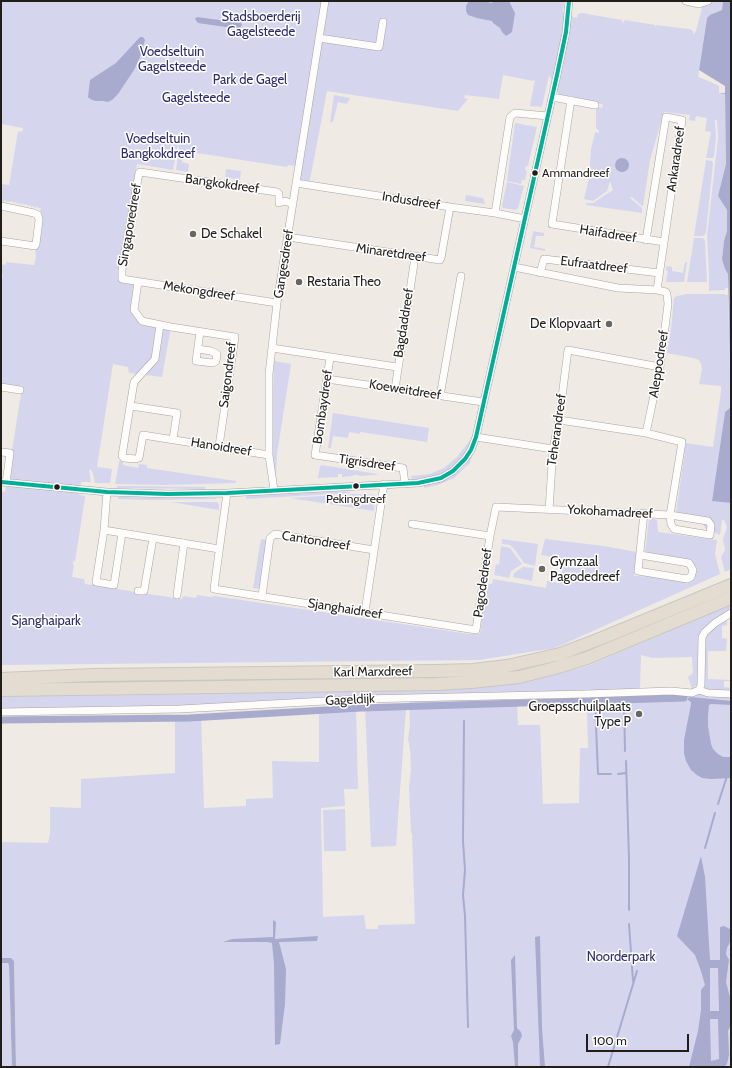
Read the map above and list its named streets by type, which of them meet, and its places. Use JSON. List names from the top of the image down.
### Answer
{
  "streets": {
    "highway": ["Karl Marxdreef"],
    "street": [
      "Ankaradreef",
      "Bangkokdreef",
      "Indusdreef",
      "Singaporedreef",
      "Haifadreef",
      "Minaretdreef",
      "Gangesdreef",
      "Eufraatdreef",
      "Mekongdreef",
      "Bagdaddreef",
      "Aleppodreef",
      "Saigondreef",
      "Koeweitdreef",
      "Bombaydreef",
      "Teherandreef",
      "Hanoidreef",
      "Tigrisdreef",
      "Yokohamadreef",
      "Cantondreef",
      "Pagodedreef",
      "Sjanghaidreef",
      "Gageldijk"
    ]
  },
  "crossings": [
    ["Ankaradreef", "Haifadreef"],
    ["Ankaradreef", "Eufraatdreef"],
    ["Bangkokdreef", "Singaporedreef"],
    ["Bangkokdreef", "Gangesdreef"],
    ["Indusdreef", "Minaretdreef"],
    ["Indusdreef", "Gangesdreef"],
    ["Indusdreef", "Tigrisdreef"],
    ["Singaporedreef", "Mekongdreef"],
    ["Minaretdreef", "Gangesdreef"],
    ["Minaretdreef", "Bagdaddreef"],
    ["Gangesdreef", "Mekongdreef"],
    ["Gangesdreef", "Koeweitdreef"],
    ["Gangesdreef", "Hanoidreef"],
    ["Gangesdreef", "Tigrisdreef"],
    ["Eufraatdreef", "Aleppodreef"],
    ["Eufraatdreef", "Tigrisdreef"],
    ["Mekongdreef", "Saigondreef"],
    ["Bagdaddreef", "Koeweitdreef"],
    ["Aleppodreef", "Teherandreef"],
    ["Saigondreef", "Hanoidreef"],
    ["Koeweitdreef", "Bombaydreef"],
    ["Koeweitdreef", "Tigrisdreef"],
    ["Bombaydreef", "Tigrisdreef"],
    ["Teherandreef", "Yokohamadreef"],
    ["Teherandreef", "Pagodedreef"],
    ["Yokohamadreef", "Pagodedreef"],
    ["Cantondreef", "Sjanghaidreef"],
    ["Pagodedreef", "Sjanghaidreef"]
  ],
  "parks": [
    "Stadsboerderij Gagelsteede",
    "Voedseltuin Gagelsteede",
    "Park de Gagel",
    "Gagelsteede",
    "Voedseltuin Bangkokdreef",
    "Sjanghaipark",
    "Noorderpark"
  ],
  "places": [
    "Ammandreef",
    "De Schakel",
    "Restaria Theo",
    "De Klopvaart",
    "Pekingdreef",
    "Gymzaal Pagodedreef",
    "Groepsschuilplaats Type P"
  ],
  "scale_bar": "100 m"
}
